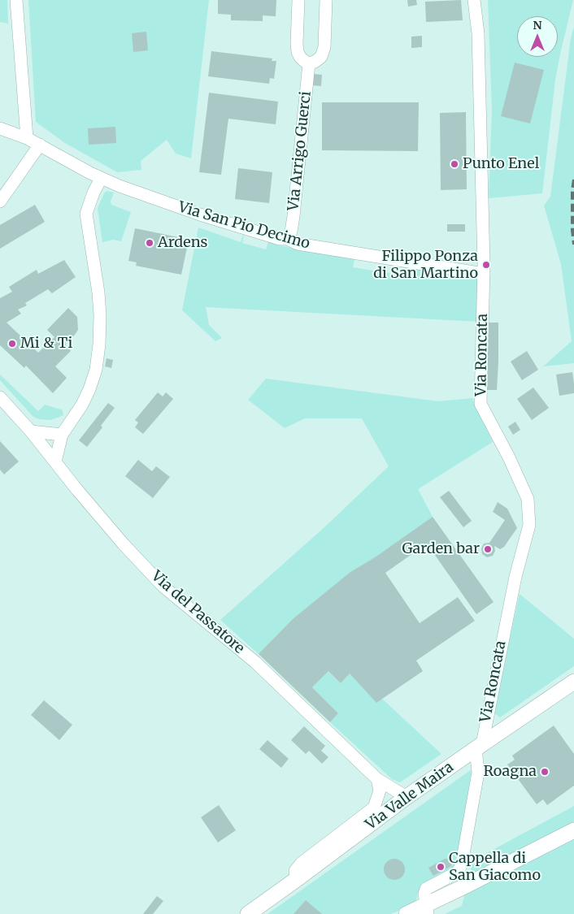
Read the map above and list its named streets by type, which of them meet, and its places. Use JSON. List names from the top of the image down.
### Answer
{
  "streets": {
    "main road": ["Via Valle Maira"],
    "street": [
      "Via Arrigo Guerci",
      "Via San Pio Decimo",
      "Via Roncata",
      "Via del Passatore"
    ]
  },
  "crossings": [
    ["Via Arrigo Guerci", "Via San Pio Decimo"],
    ["Via San Pio Decimo", "Via Roncata"],
    ["Via Roncata", "Via Valle Maira"],
    ["Via del Passatore", "Via Valle Maira"]
  ],
  "places": [
    "Punto Enel",
    "Ardens",
    "Filippo Ponza di San Martino",
    "Mi & Ti",
    "Garden bar",
    "Roagna",
    "Cappella di San Giacomo"
  ],
  "north": "top"
}
